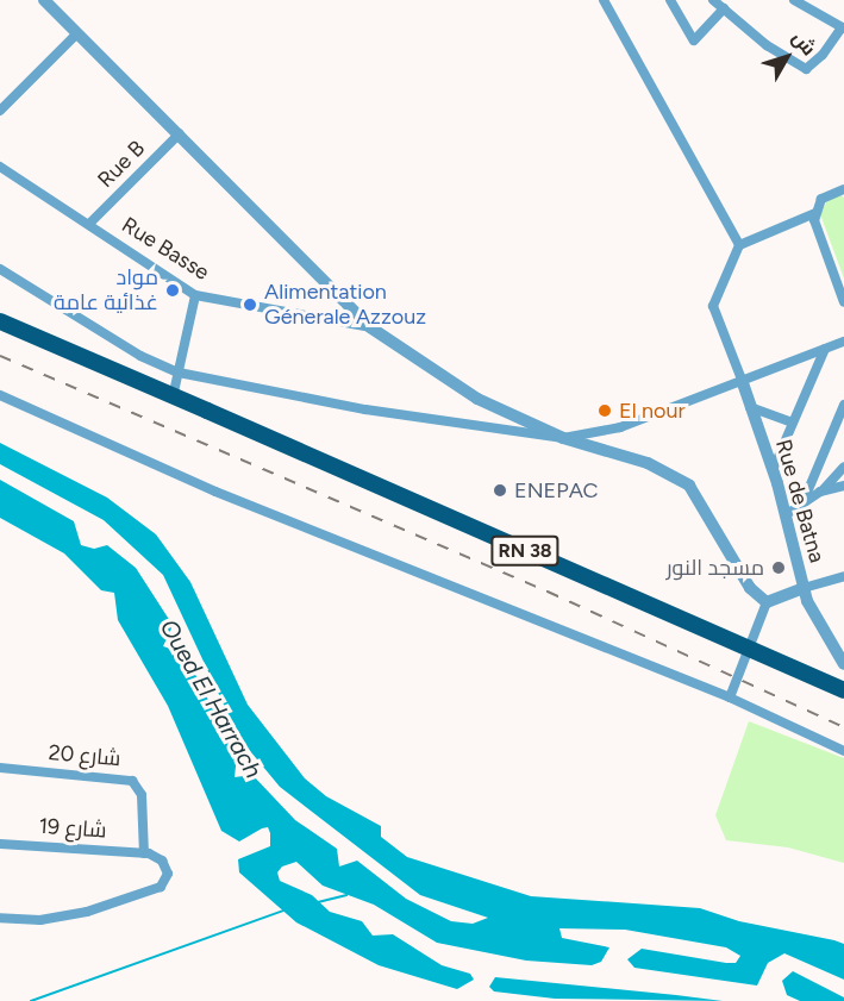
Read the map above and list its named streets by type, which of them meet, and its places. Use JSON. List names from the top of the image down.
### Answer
{
  "streets": {
    "main road": ["RN 38"],
    "street": [
      "Rue B",
      "Rue Basse",
      "Rue de Batna",
      "شارع 20",
      "شارع 19"
    ]
  },
  "crossings": [
    ["Rue B", "Rue Basse"],
    ["شارع 20", "شارع 19"]
  ],
  "water": ["Oued El Harrach"],
  "places": [
    "مواد غذائية عامة",
    "Alimentation Génerale Azzouz",
    "El nour",
    "ENEPAC",
    "مسجد النور"
  ],
  "north": "top right"
}
